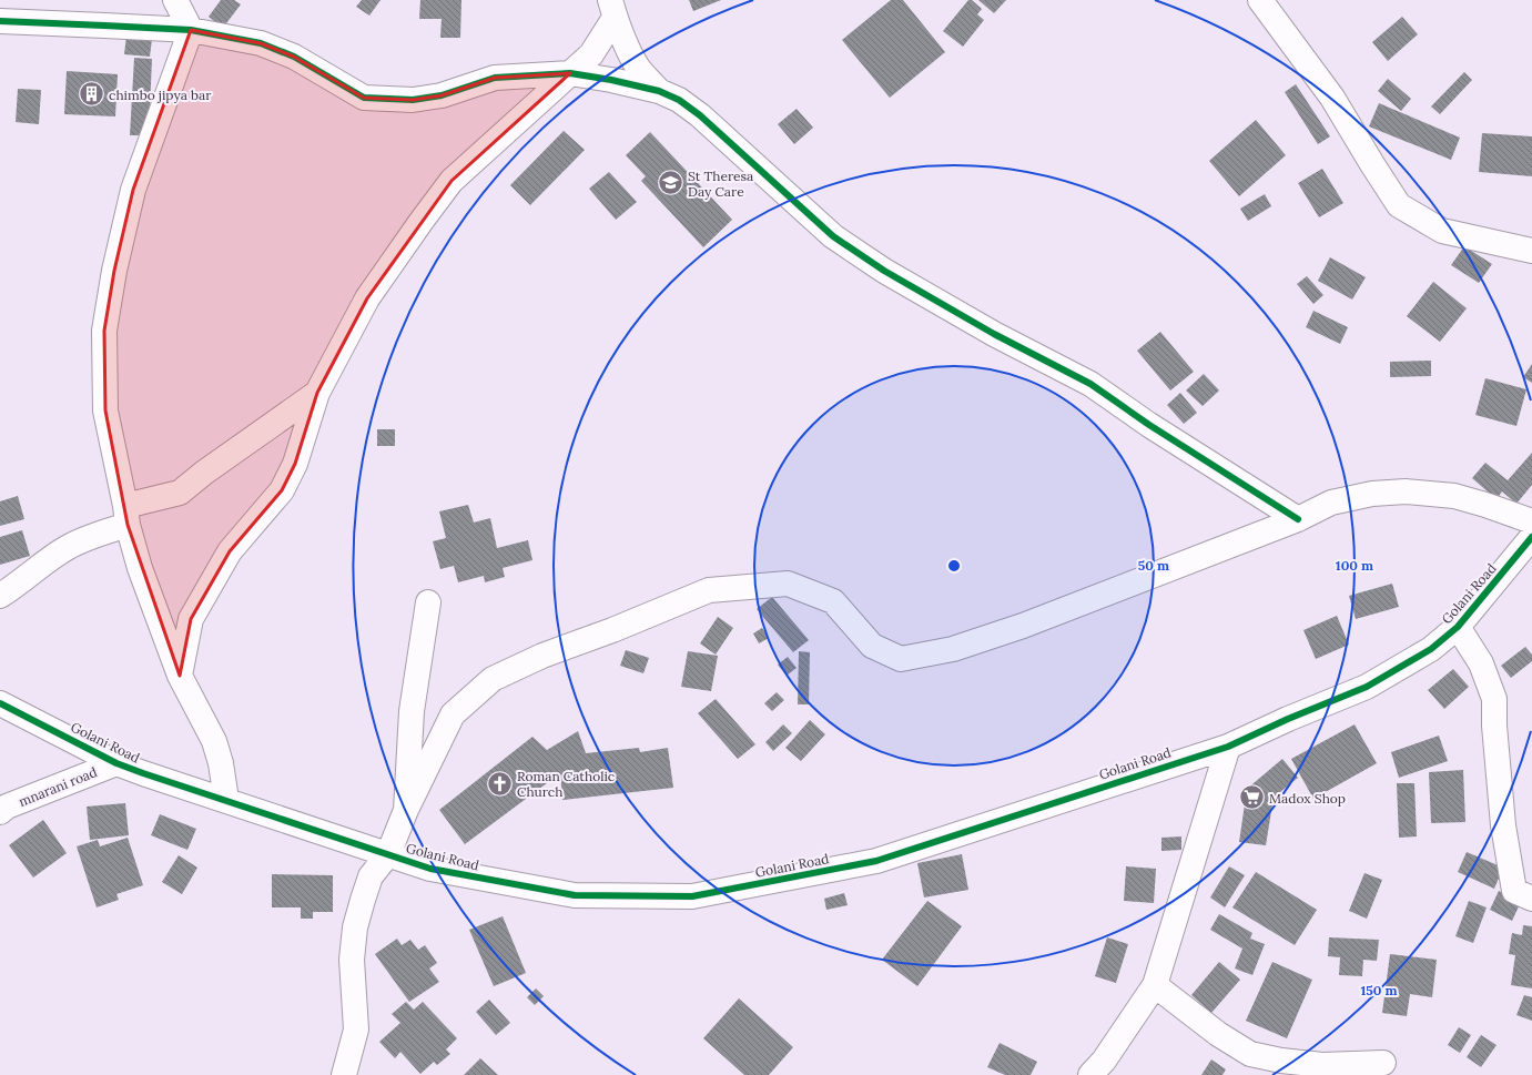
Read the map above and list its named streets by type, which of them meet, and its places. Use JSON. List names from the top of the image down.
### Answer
{
  "streets": {
    "street": ["Golani Road", "mnarani road"]
  },
  "crossings": [
    ["Golani Road", "mnarani road"]
  ],
  "places": {
    "building": ["chimbo jipya bar"],
    "school or university": ["St Theresa Day Care"],
    "church": ["Roman Catholic Church"],
    "supermarket": ["Madox Shop"]
  },
  "rings": ["50 m", "100 m", "150 m"]
}
